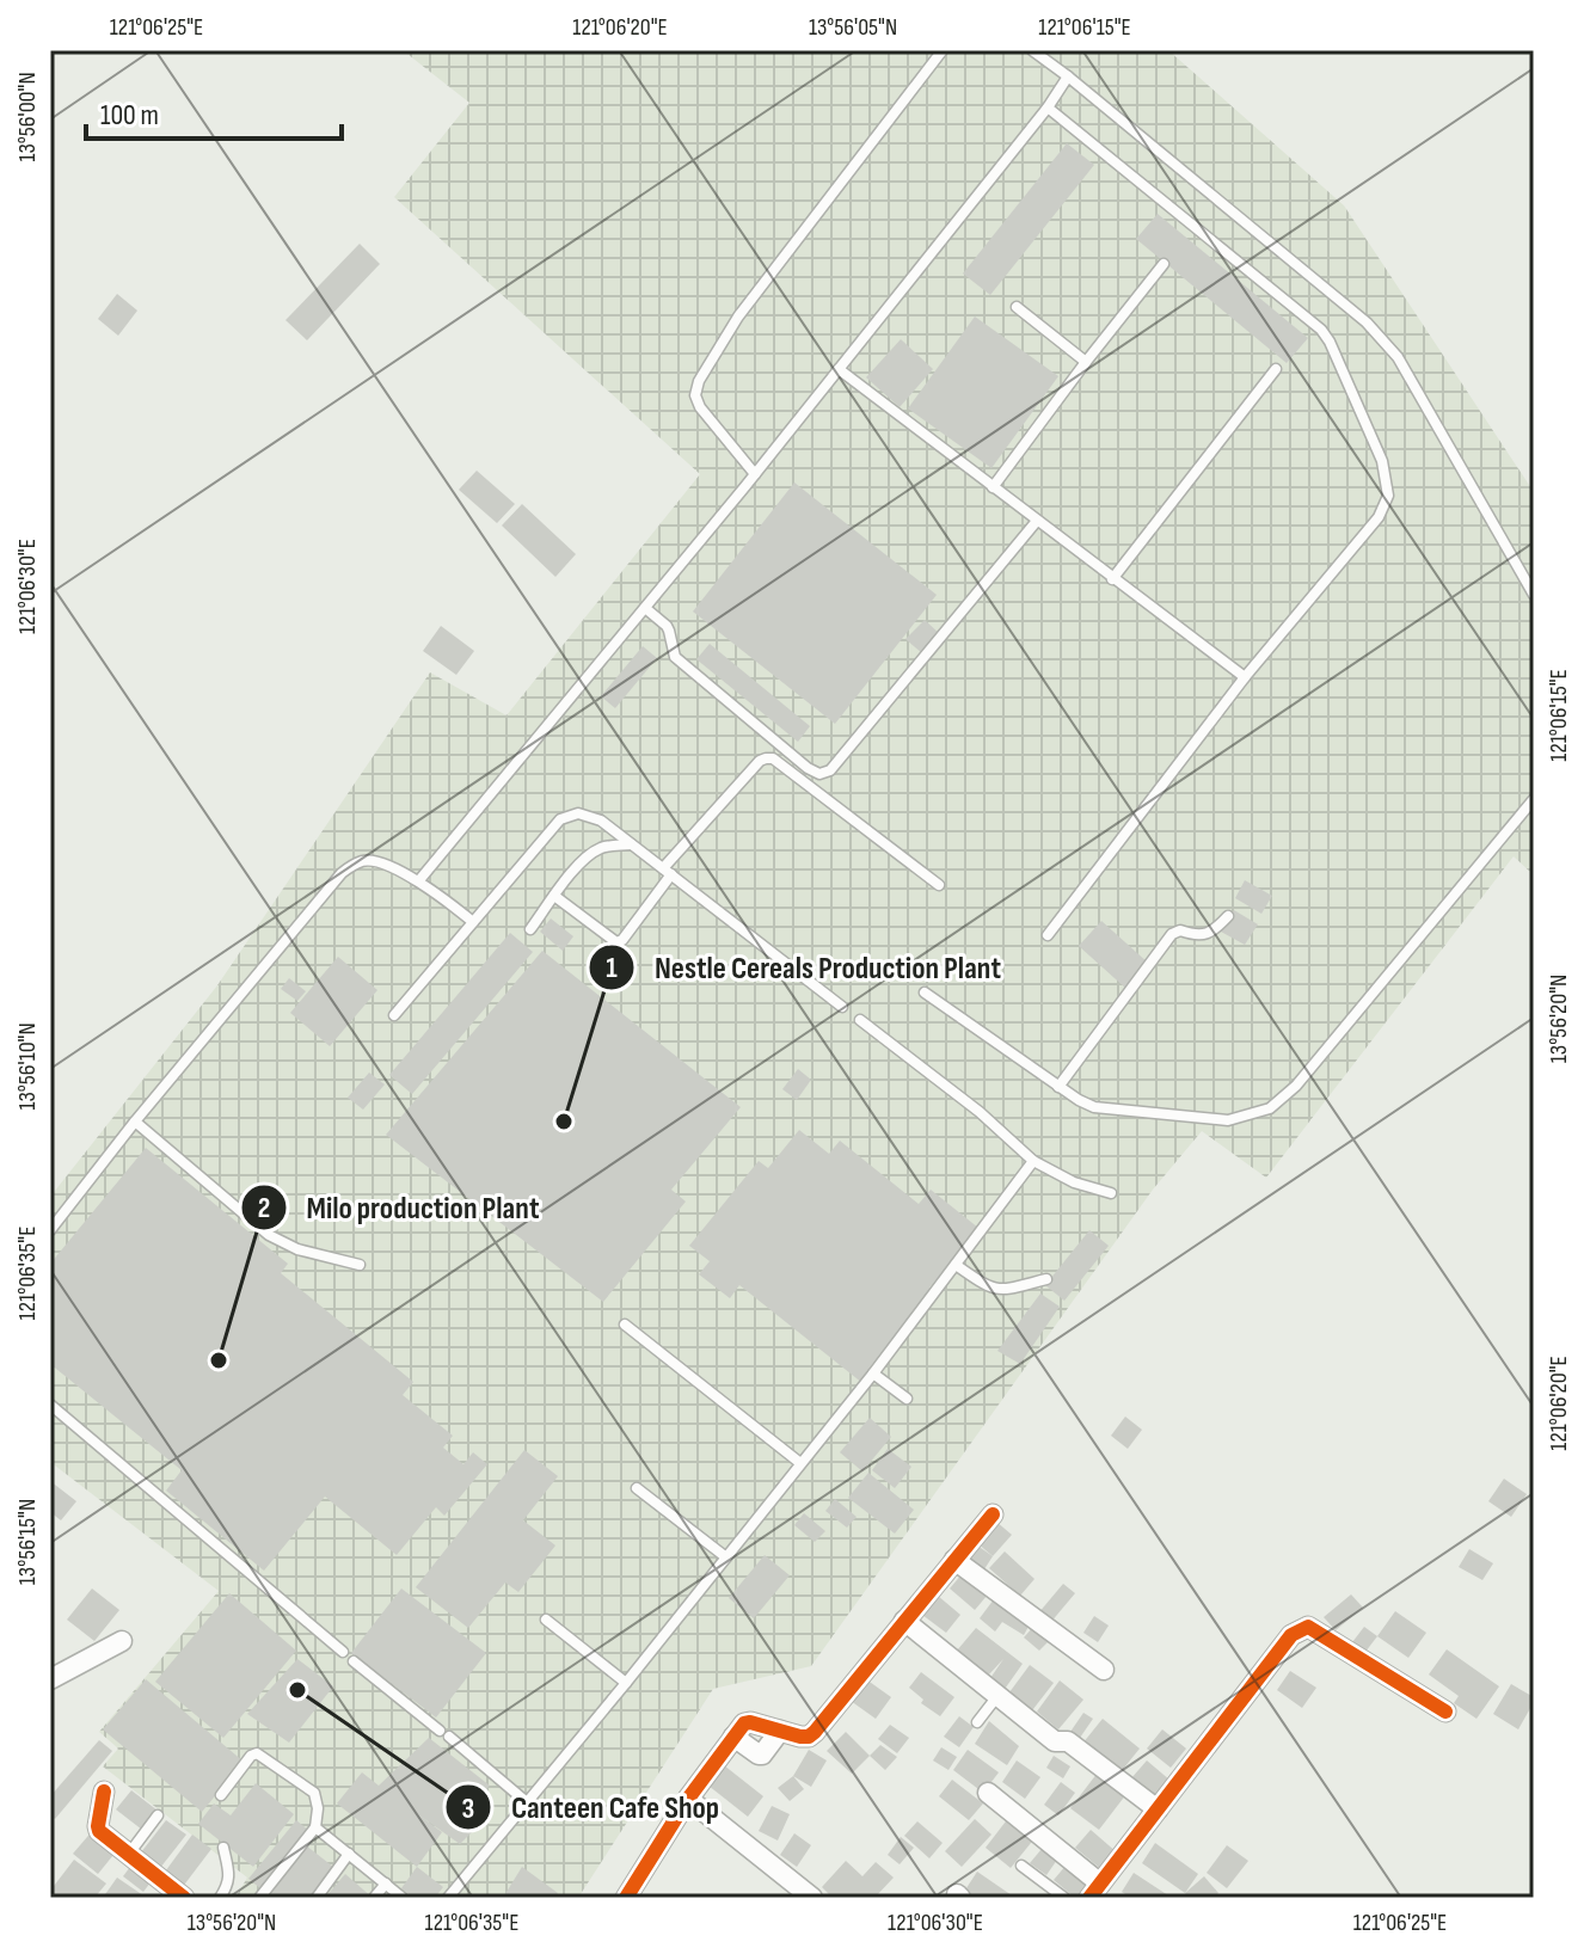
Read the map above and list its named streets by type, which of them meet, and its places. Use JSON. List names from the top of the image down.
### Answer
{
  "places": ["Nestle Cereals Production Plant", "Milo production Plant", "Canteen Cafe Shop"],
  "scale_bar": "100 m",
  "coordinates": [
    "121°06'25\"E",
    "121°06'20\"E",
    "13°56'05\"N",
    "121°06'15\"E",
    "13°56'00\"N",
    "121°06'30\"E",
    "13°56'20\"N",
    "13°56'10\"N",
    "121°06'35\"E",
    "13°56'15\"N"
  ]
}
